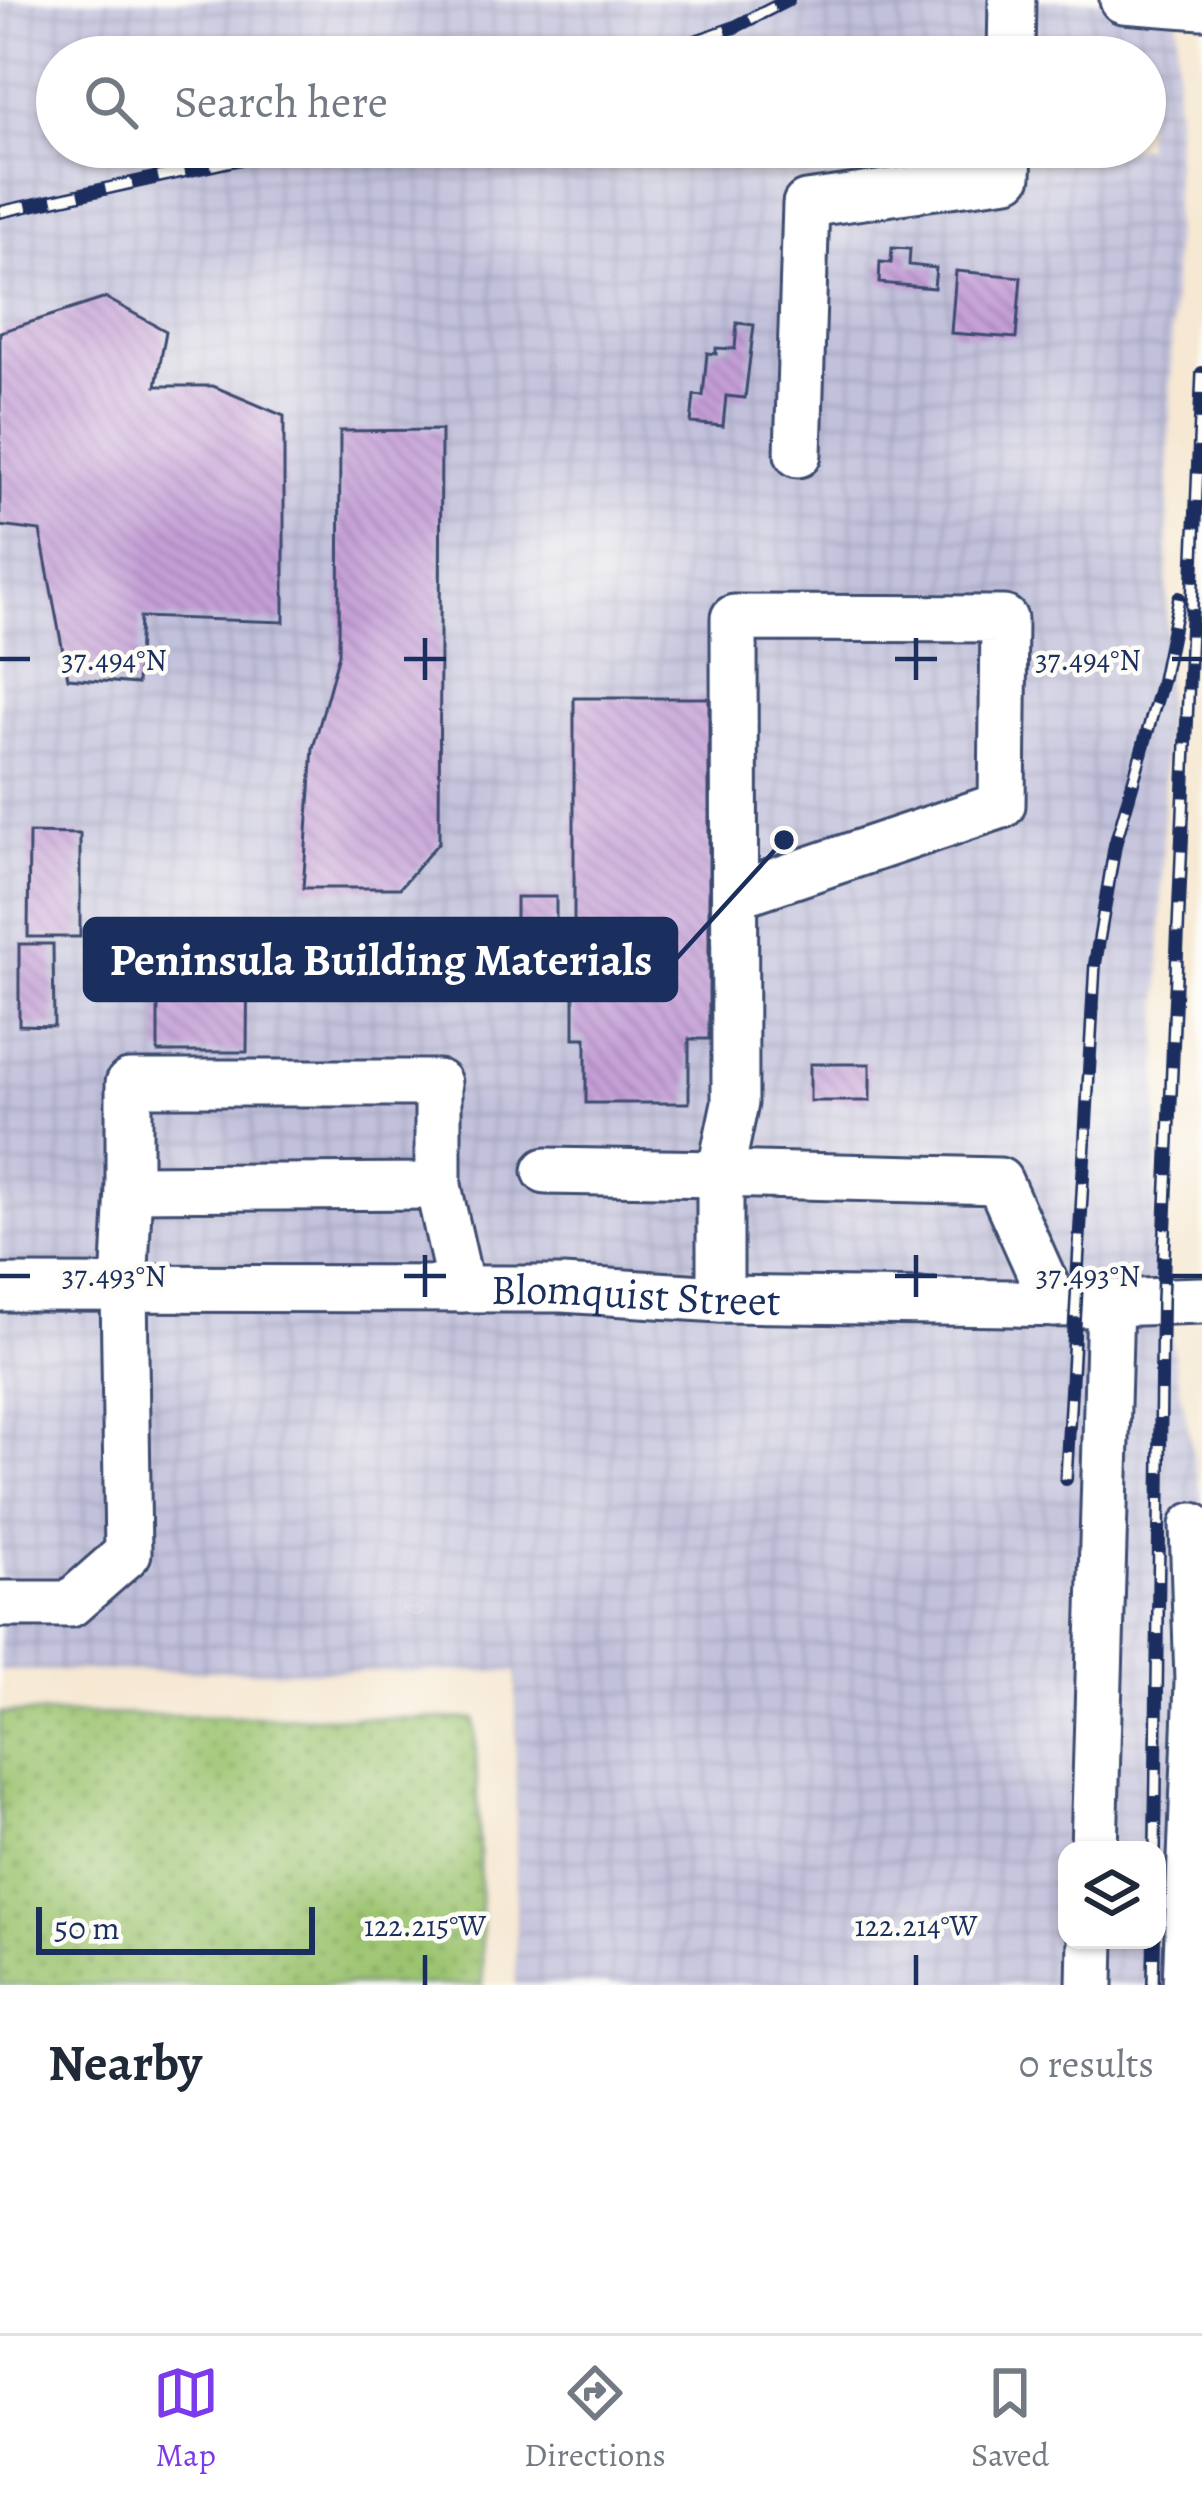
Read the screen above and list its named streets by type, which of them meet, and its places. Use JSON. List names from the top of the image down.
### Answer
{
  "streets": {
    "street": ["Blomquist Street"]
  },
  "places": ["Peninsula Building Materials"],
  "scale_bar": "50 m",
  "page": {
    "search": "Search here",
    "scale": "50 m",
    "heading": ["Nearby", "0 results"],
    "nav": ["Map", "Directions", "Saved"]
  },
  "coordinates": [
    "37.494°N",
    "37.493°N",
    "122.215°W",
    "122.214°W"
  ]
}
